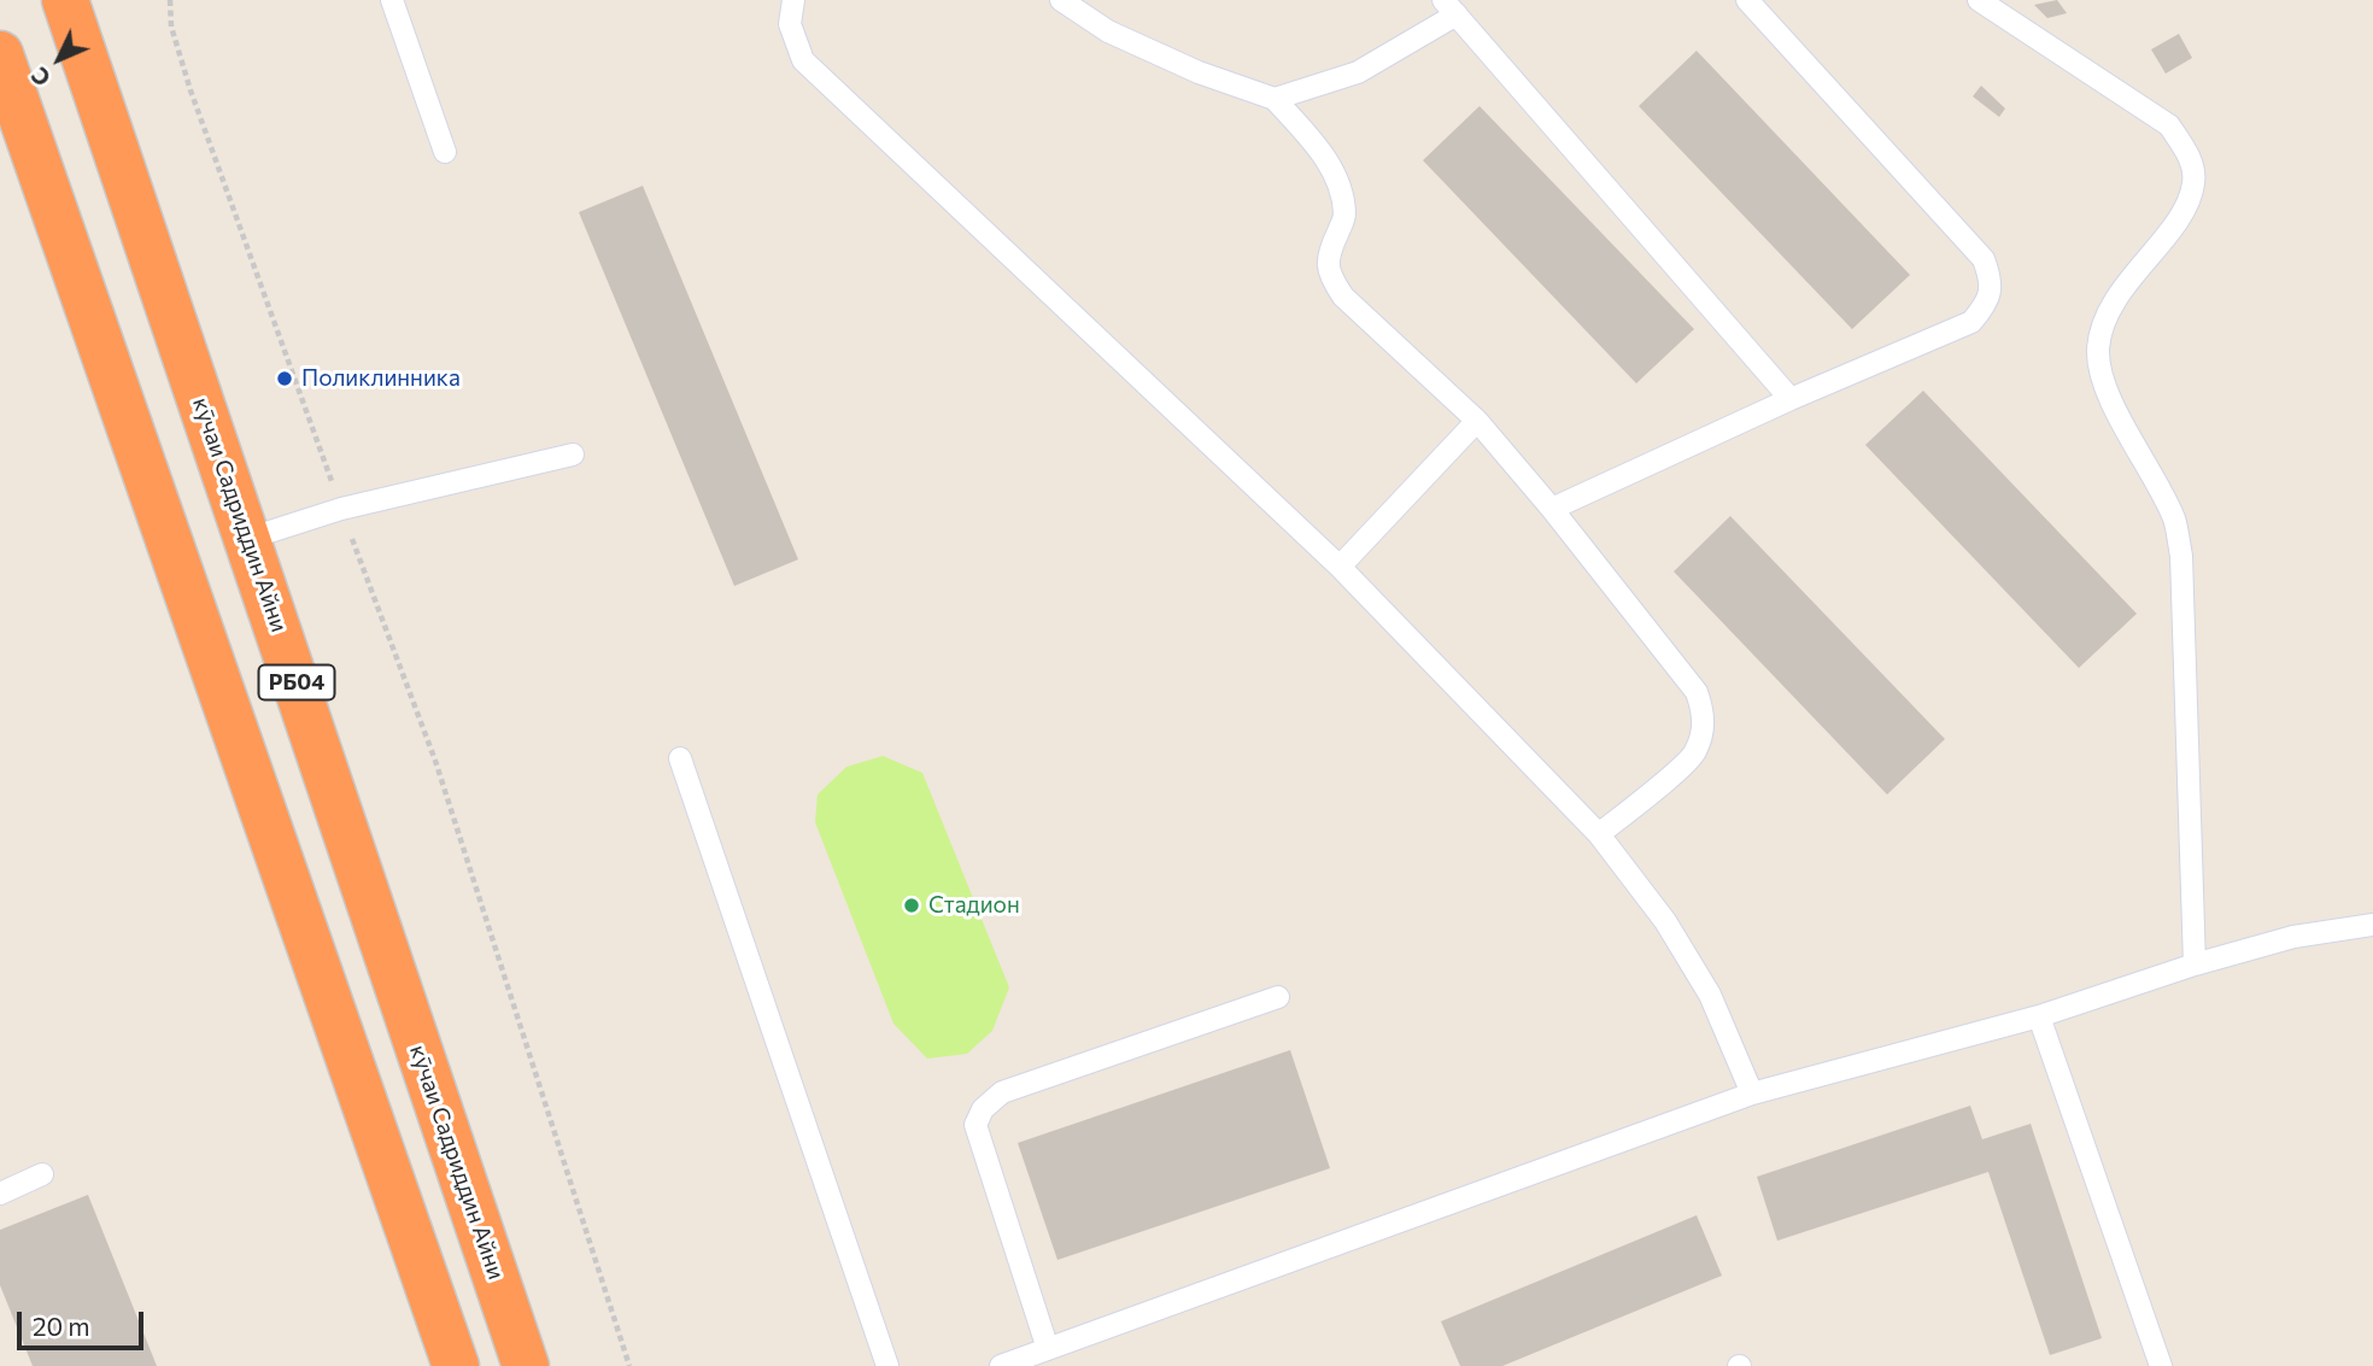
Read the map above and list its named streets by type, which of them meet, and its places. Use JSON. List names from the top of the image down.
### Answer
{
  "streets": {
    "highway": ["кӯчаи Садриддин Айни", "РБ04"]
  },
  "places": ["Поликлинника", "Стадион"],
  "scale_bar": "20 m",
  "north": "bottom left"
}
